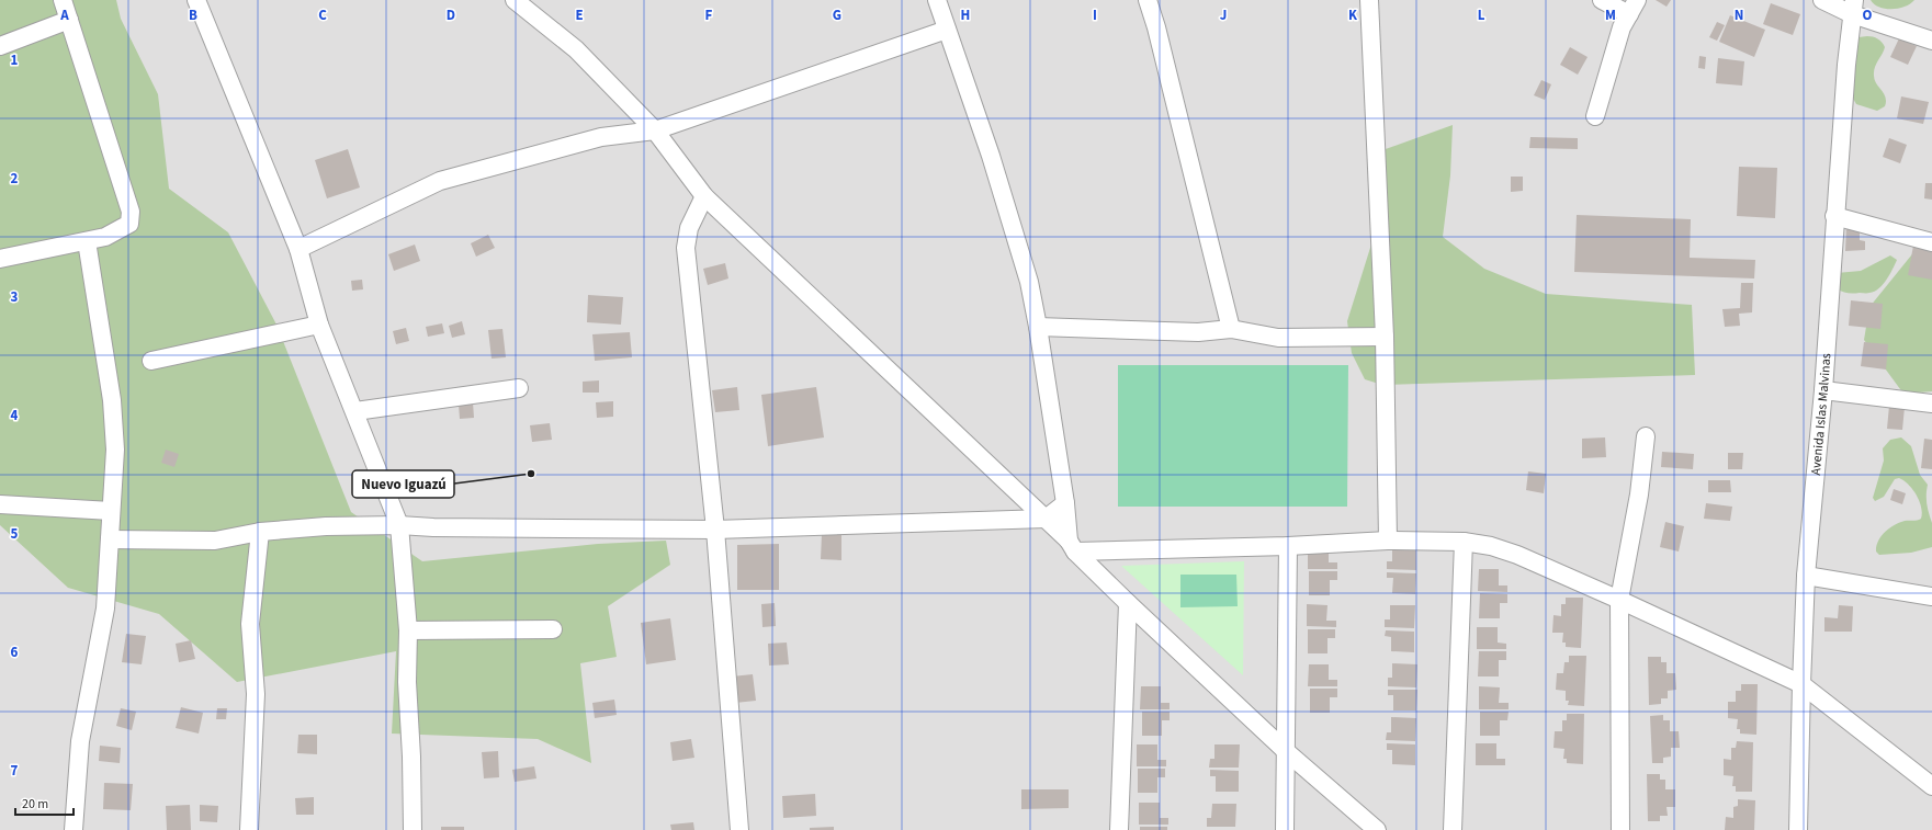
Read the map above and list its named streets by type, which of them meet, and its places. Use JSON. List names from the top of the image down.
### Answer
{
  "streets": {
    "street": ["Avenida Islas Malvinas"]
  },
  "places": ["Nuevo Iguazú"],
  "scale_bar": "20 m",
  "grid": {
    "columns": [
      "A",
      "B",
      "C",
      "D",
      "E",
      "F",
      "G",
      "H",
      "I",
      "J",
      "K",
      "L",
      "M",
      "N",
      "O"
    ],
    "rows": [
      "1",
      "2",
      "3",
      "4",
      "5",
      "6",
      "7"
    ]
  }
}
